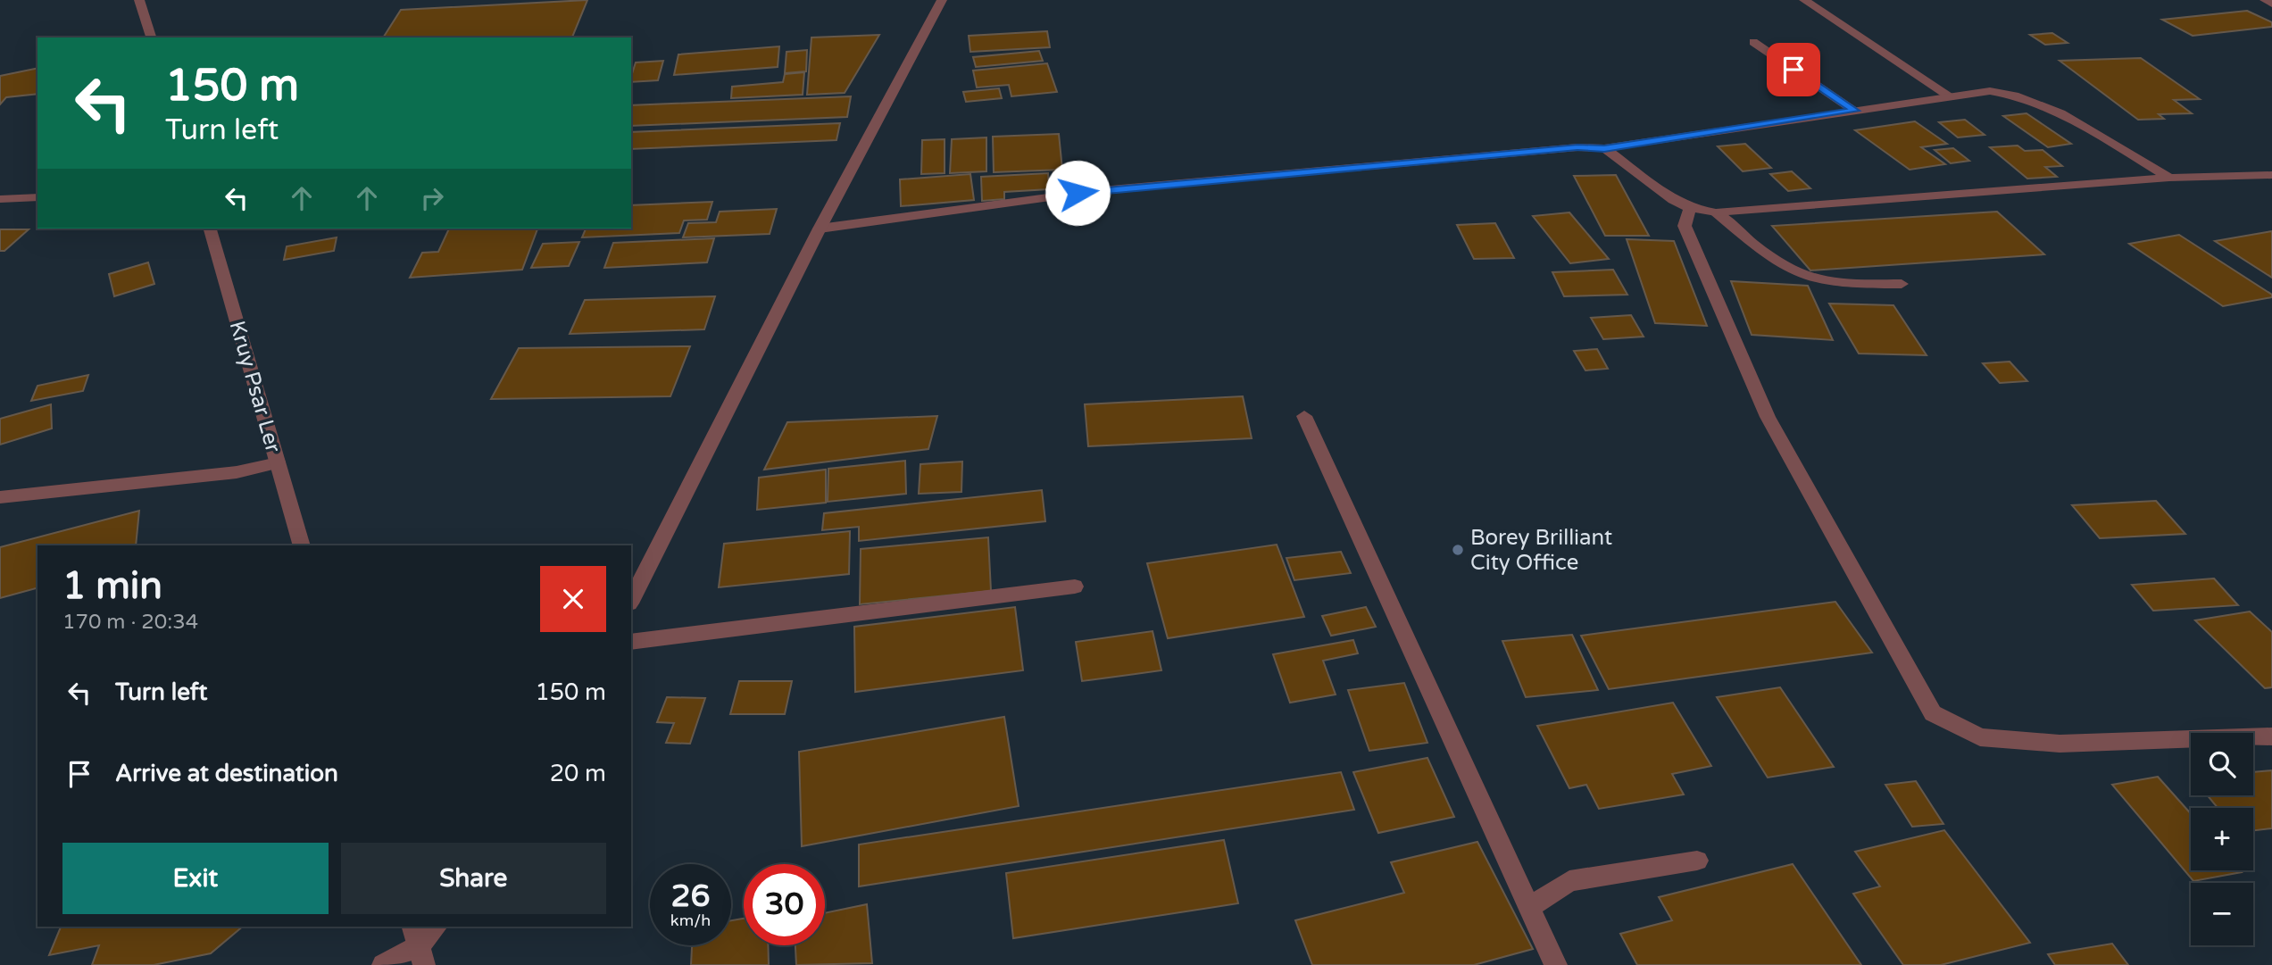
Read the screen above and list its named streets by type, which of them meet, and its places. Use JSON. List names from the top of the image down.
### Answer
{
  "streets": {
    "street": ["Kruy Psar Ler"]
  },
  "places": ["Borey Brilliant City Office"],
  "page": {
    "turn": ["150 m", "Turn left"],
    "heading": ["1 min", "170 m · 20:34"],
    "list": [
      {
        "name": "Turn left",
        "value": "150 m"
      },
      {
        "name": "Arrive at destination",
        "value": "20 m"
      }
    ],
    "map_buttons": ["+", "−"],
    "buttons": ["Exit", "Share"],
    "speed": "26 km/h",
    "limit": "30"
  }
}
